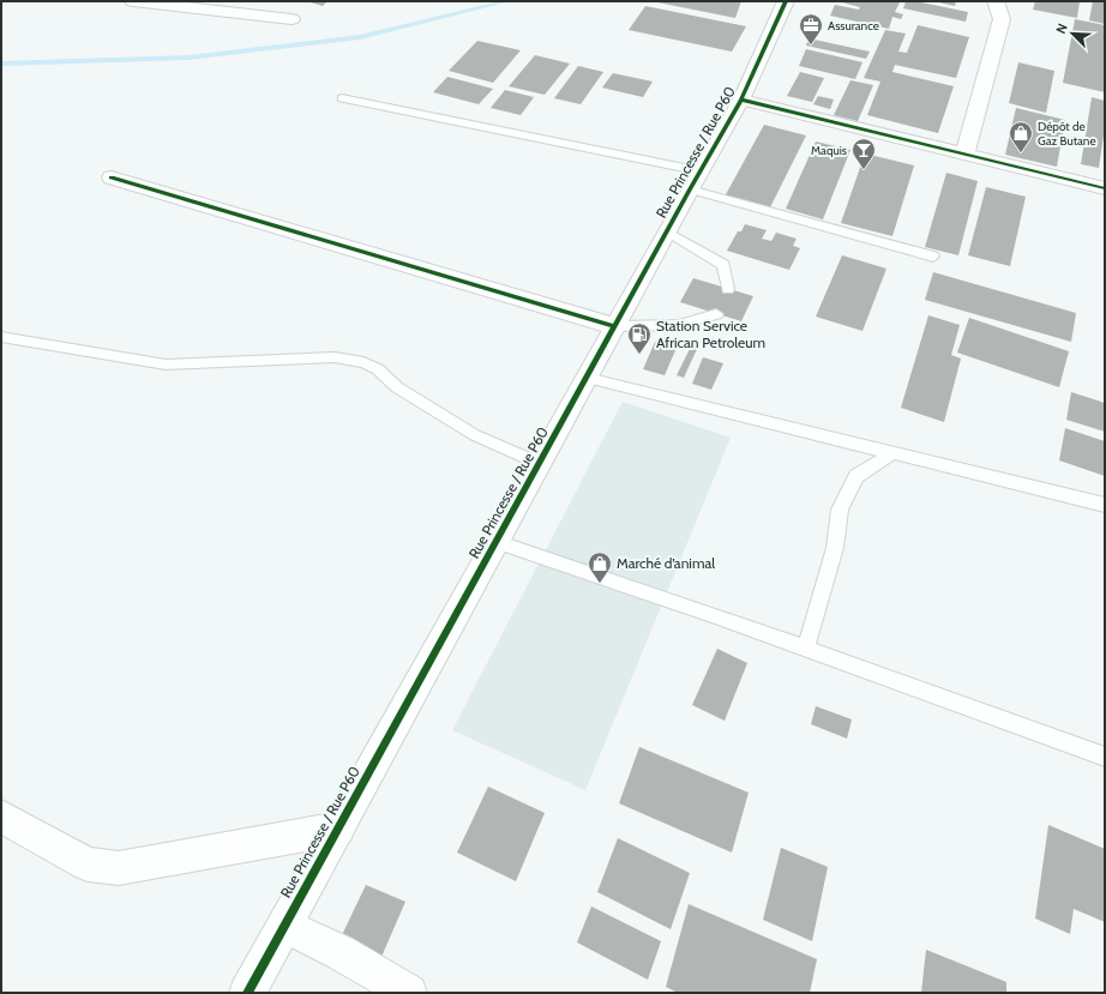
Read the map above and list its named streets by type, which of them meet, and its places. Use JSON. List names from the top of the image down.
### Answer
{
  "streets": {
    "street": ["Rue Princesse / Rue P60"]
  },
  "places": {
    "office": ["Assurance"],
    "shop": ["Dépôt de Gaz Butane", "Marché d’animal"],
    "bar": ["Maquis"],
    "fuel station": ["Station Service African Petroleum"]
  },
  "north": "top left"
}
